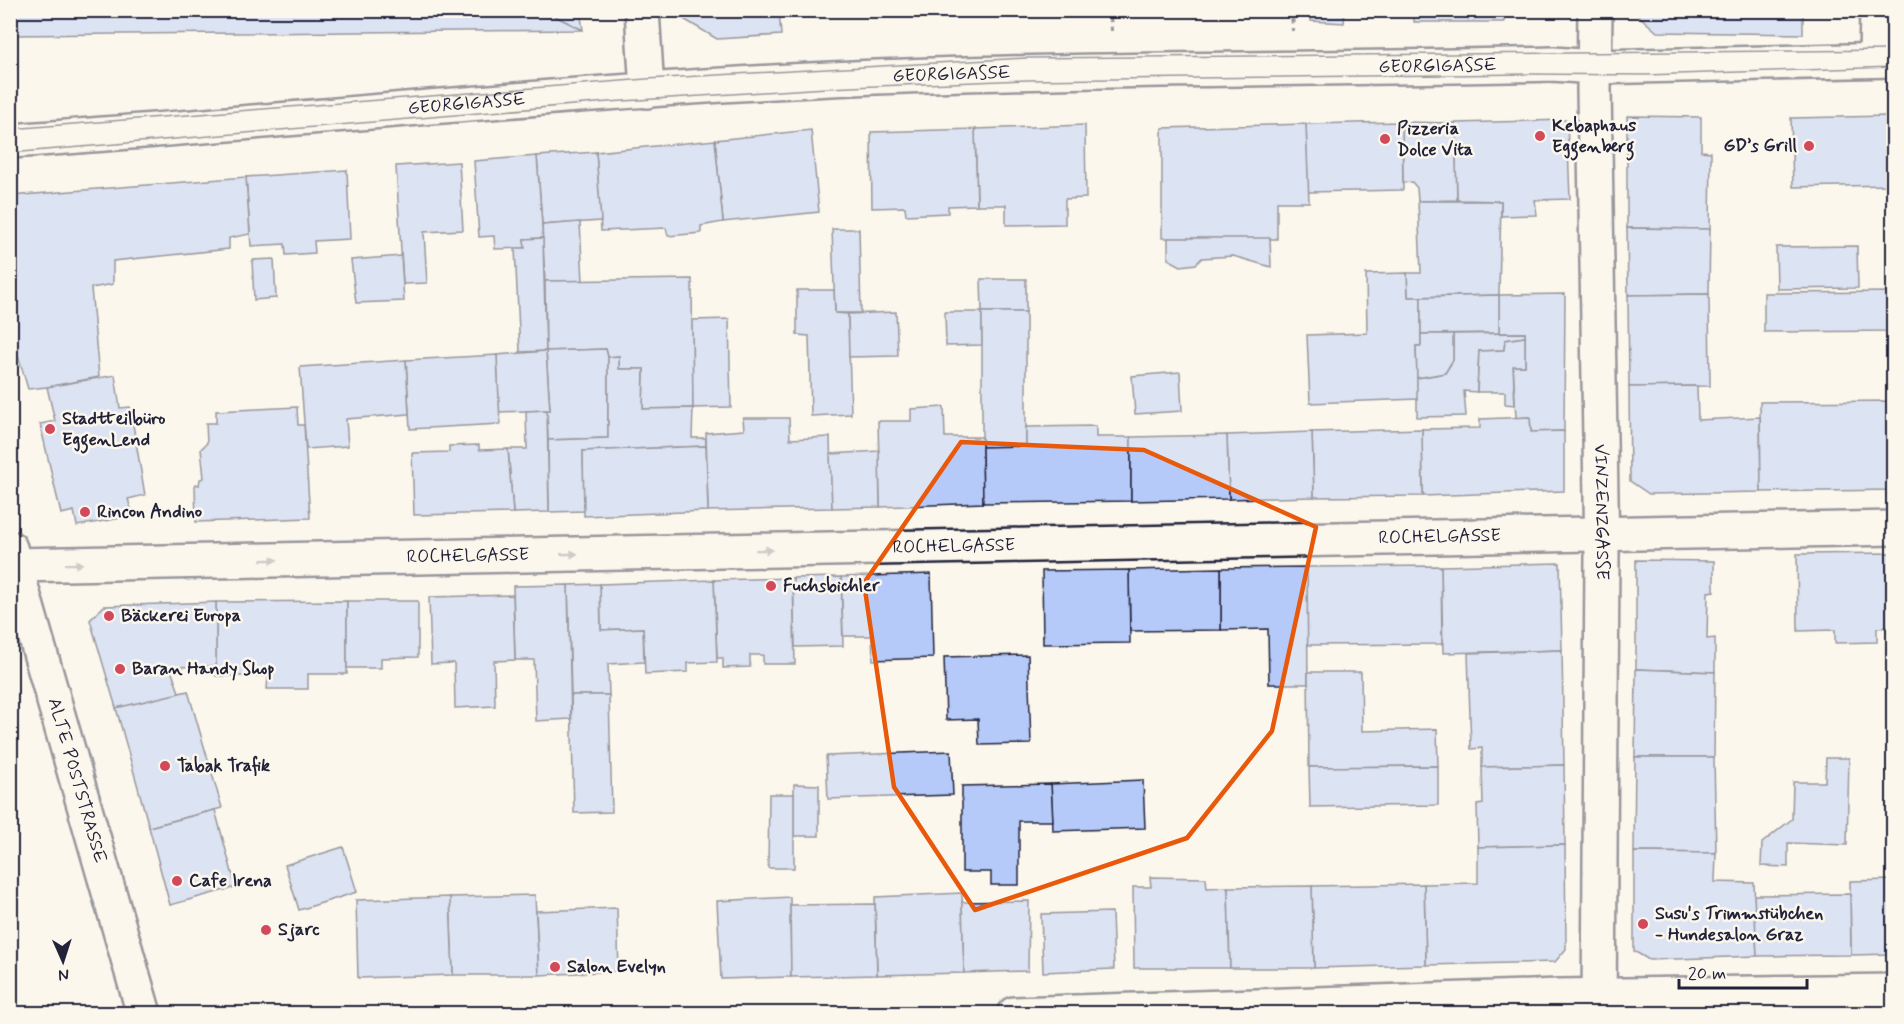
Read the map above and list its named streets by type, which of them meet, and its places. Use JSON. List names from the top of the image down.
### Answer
{
  "streets": {
    "street": [
      "GEORGIGASSE",
      "VINZENZGASSE",
      "ROCHELGASSE",
      "ALTE POSTSTRASSE"
    ]
  },
  "crossings": [
    ["GEORGIGASSE", "VINZENZGASSE"],
    ["VINZENZGASSE", "ROCHELGASSE"],
    ["ROCHELGASSE", "ALTE POSTSTRASSE"]
  ],
  "one_way": ["ROCHELGASSE"],
  "places": [
    "Kebaphaus Eggenberg",
    "Pizzeria Dolce Vita",
    "GD’s Grill",
    "Stadtteilbüro EggenLend",
    "Rincon Andino",
    "Fuchsbichler",
    "Bäckerei Europa",
    "Baran Handy Shop",
    "Tabak Trafik",
    "Cafe Irena",
    "Susu's Trimmstübchen - Hundesalon Graz",
    "Sjarc",
    "Salon Evelyn"
  ],
  "scale_bar": "20 m",
  "north": "bottom"
}
